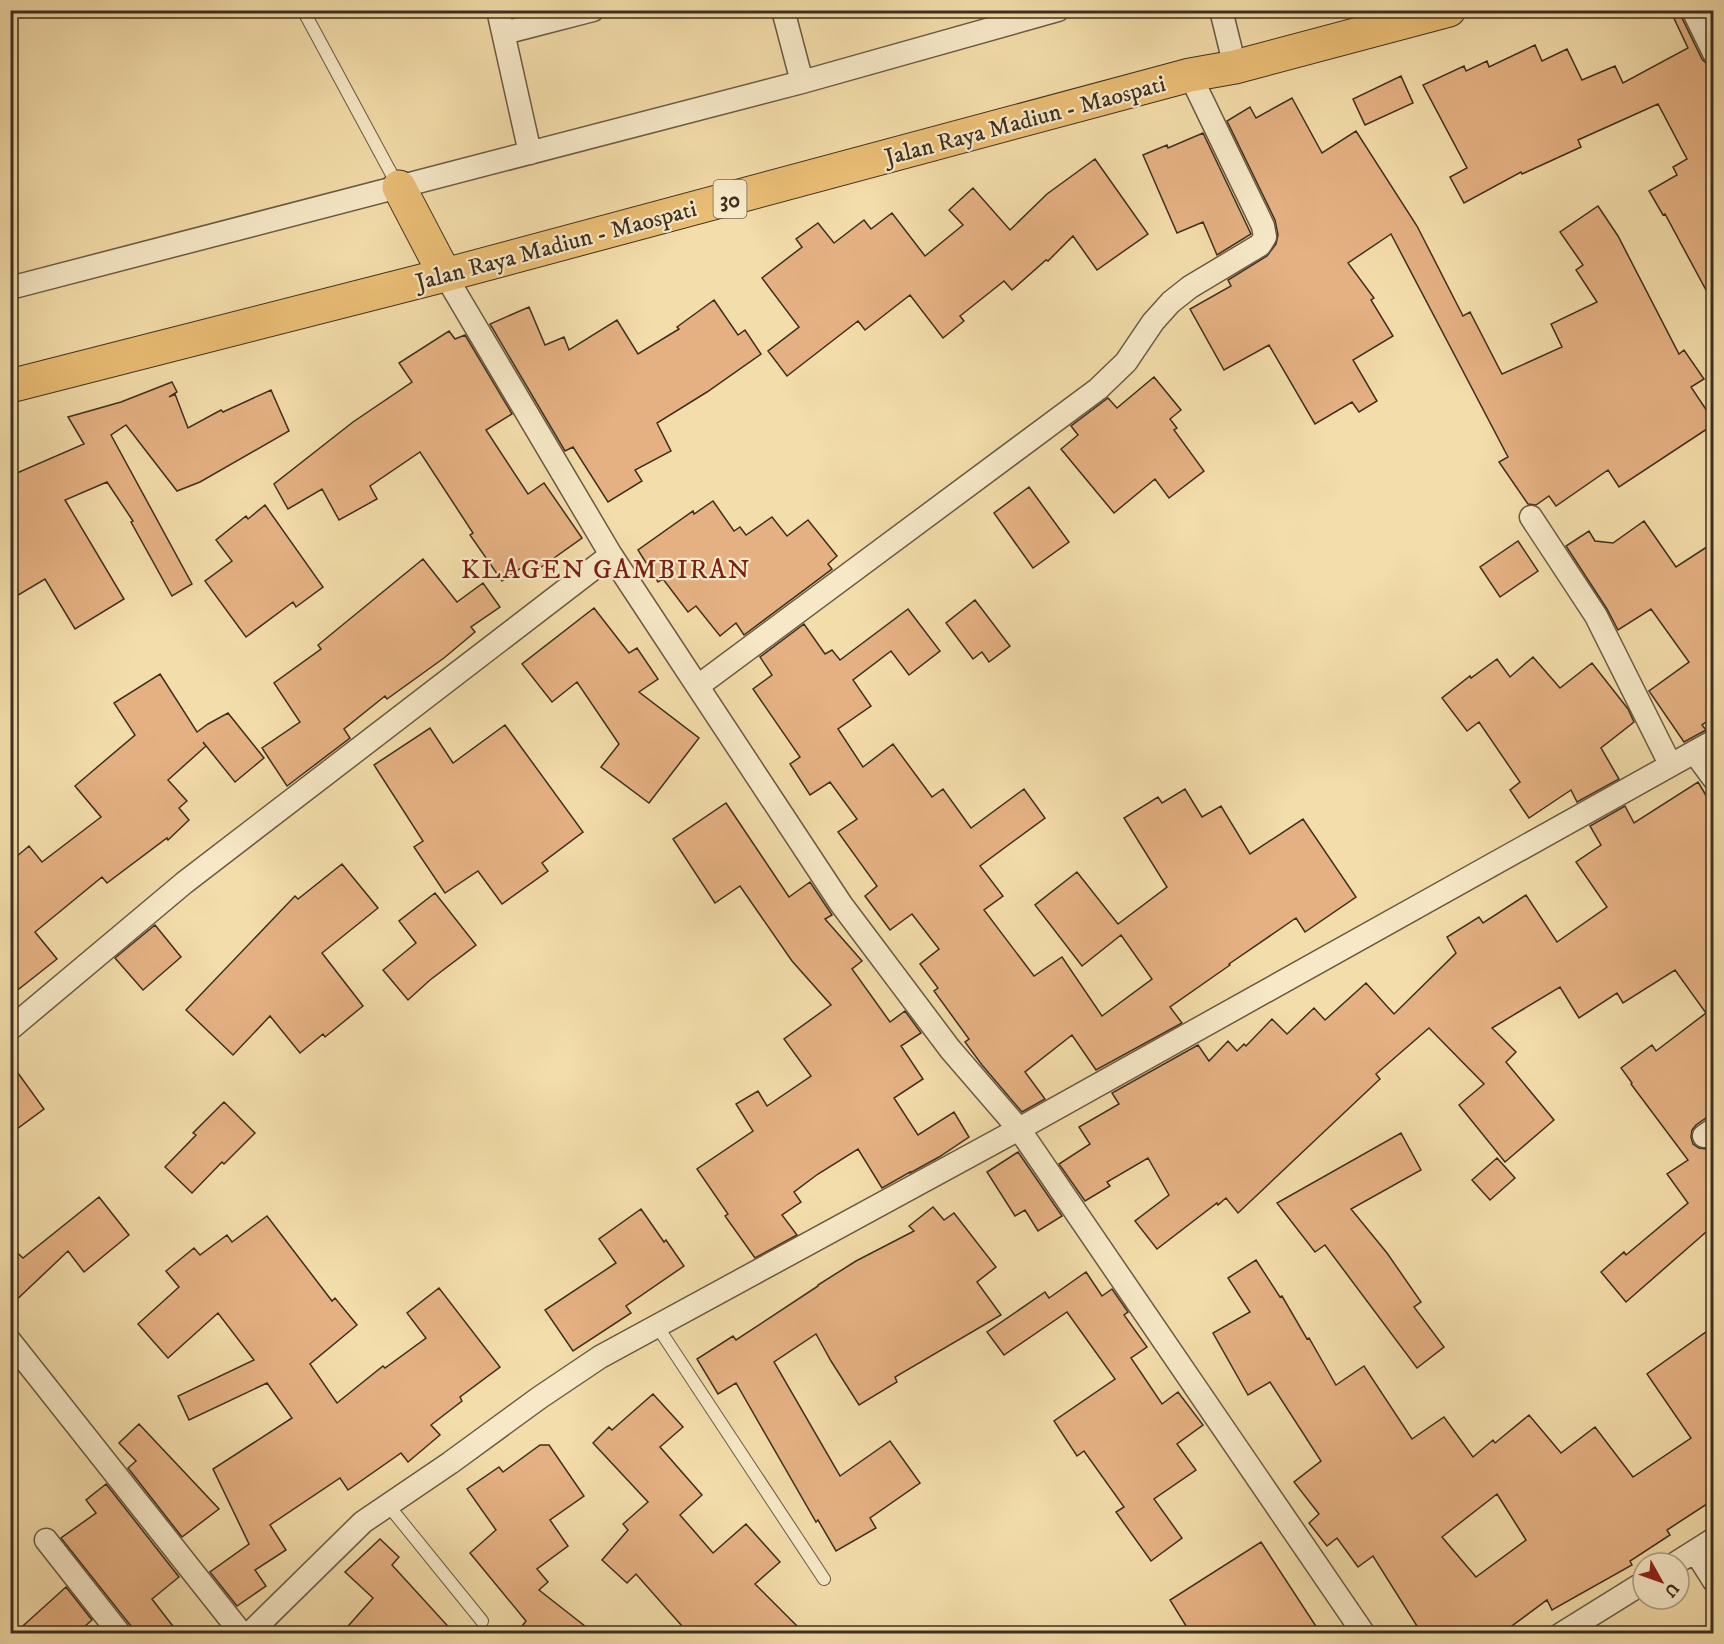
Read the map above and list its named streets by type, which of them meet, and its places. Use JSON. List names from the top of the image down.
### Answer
{
  "streets": {
    "highway": ["Jalan Raya Madiun - Maospati", "30"]
  },
  "districts": ["KLAGEN GAMBIRAN"],
  "north": "bottom right"
}
